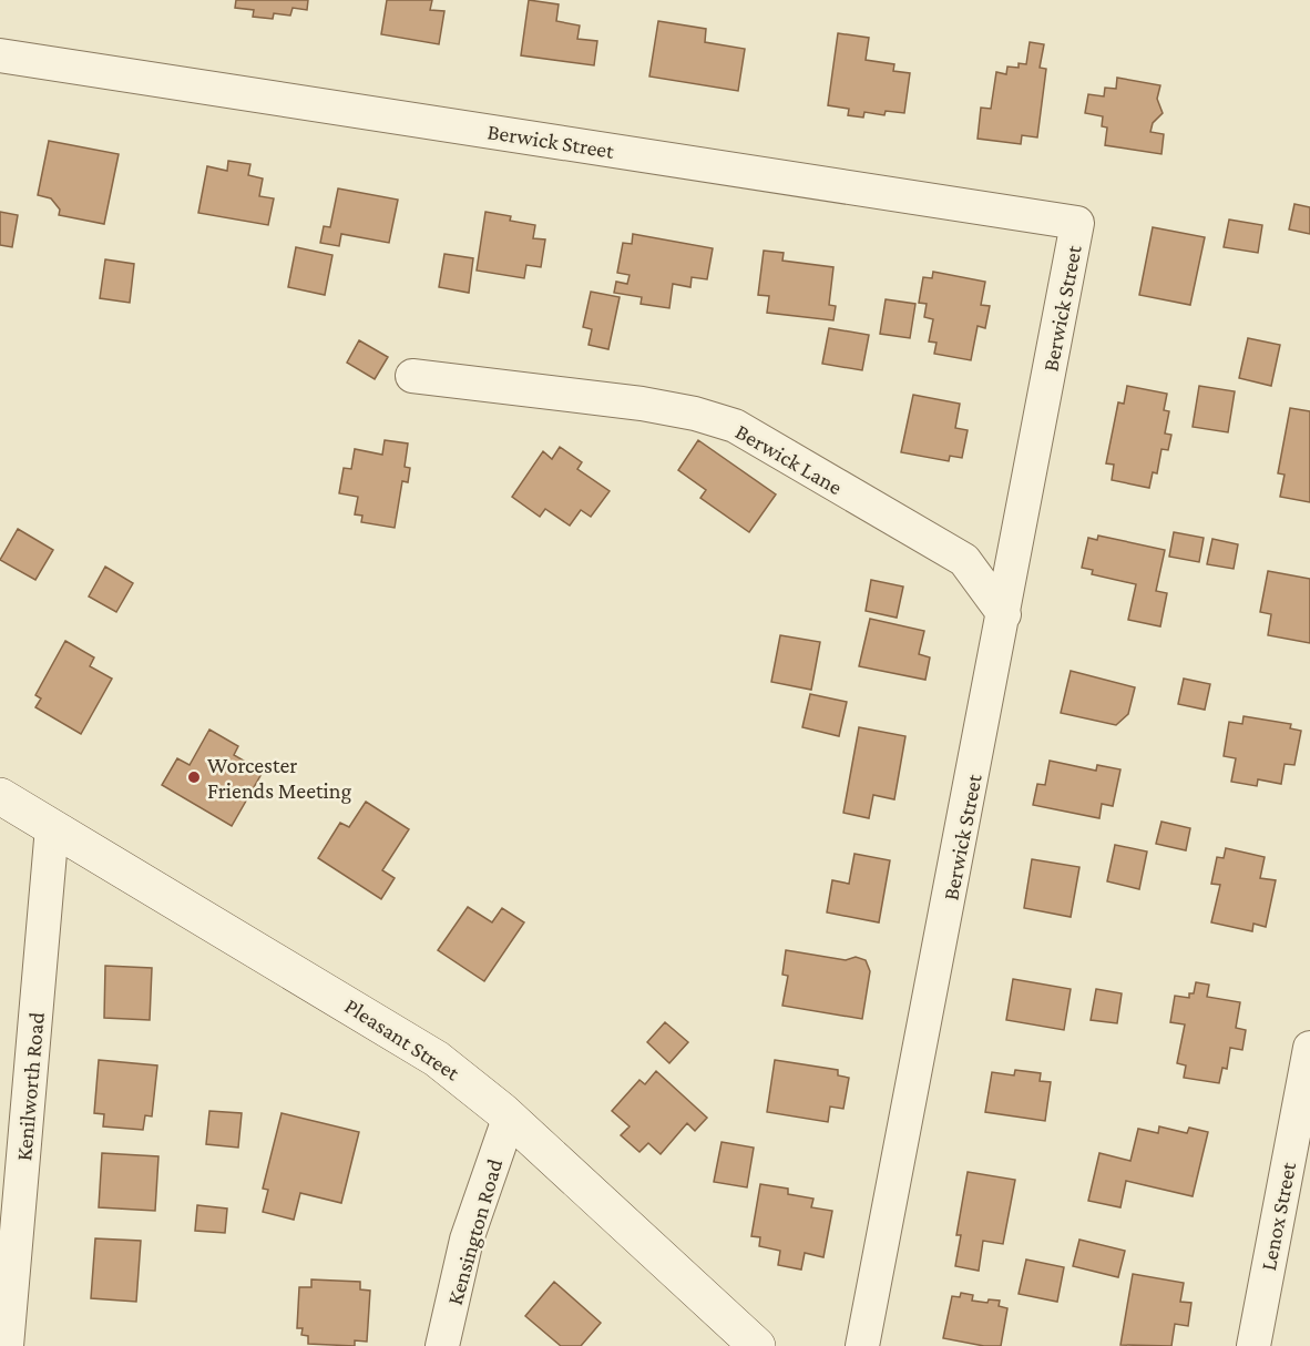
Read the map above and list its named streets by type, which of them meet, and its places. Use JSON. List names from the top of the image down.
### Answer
{
  "streets": {
    "main road": ["Pleasant Street"],
    "street": [
      "Berwick Street",
      "Berwick Lane",
      "Kenilworth Road",
      "Lenox Street",
      "Kensington Road"
    ]
  },
  "crossings": [
    ["Berwick Street", "Berwick Lane"],
    ["Pleasant Street", "Kenilworth Road"],
    ["Pleasant Street", "Kensington Road"]
  ],
  "places": ["Worcester Friends Meeting"]
}
